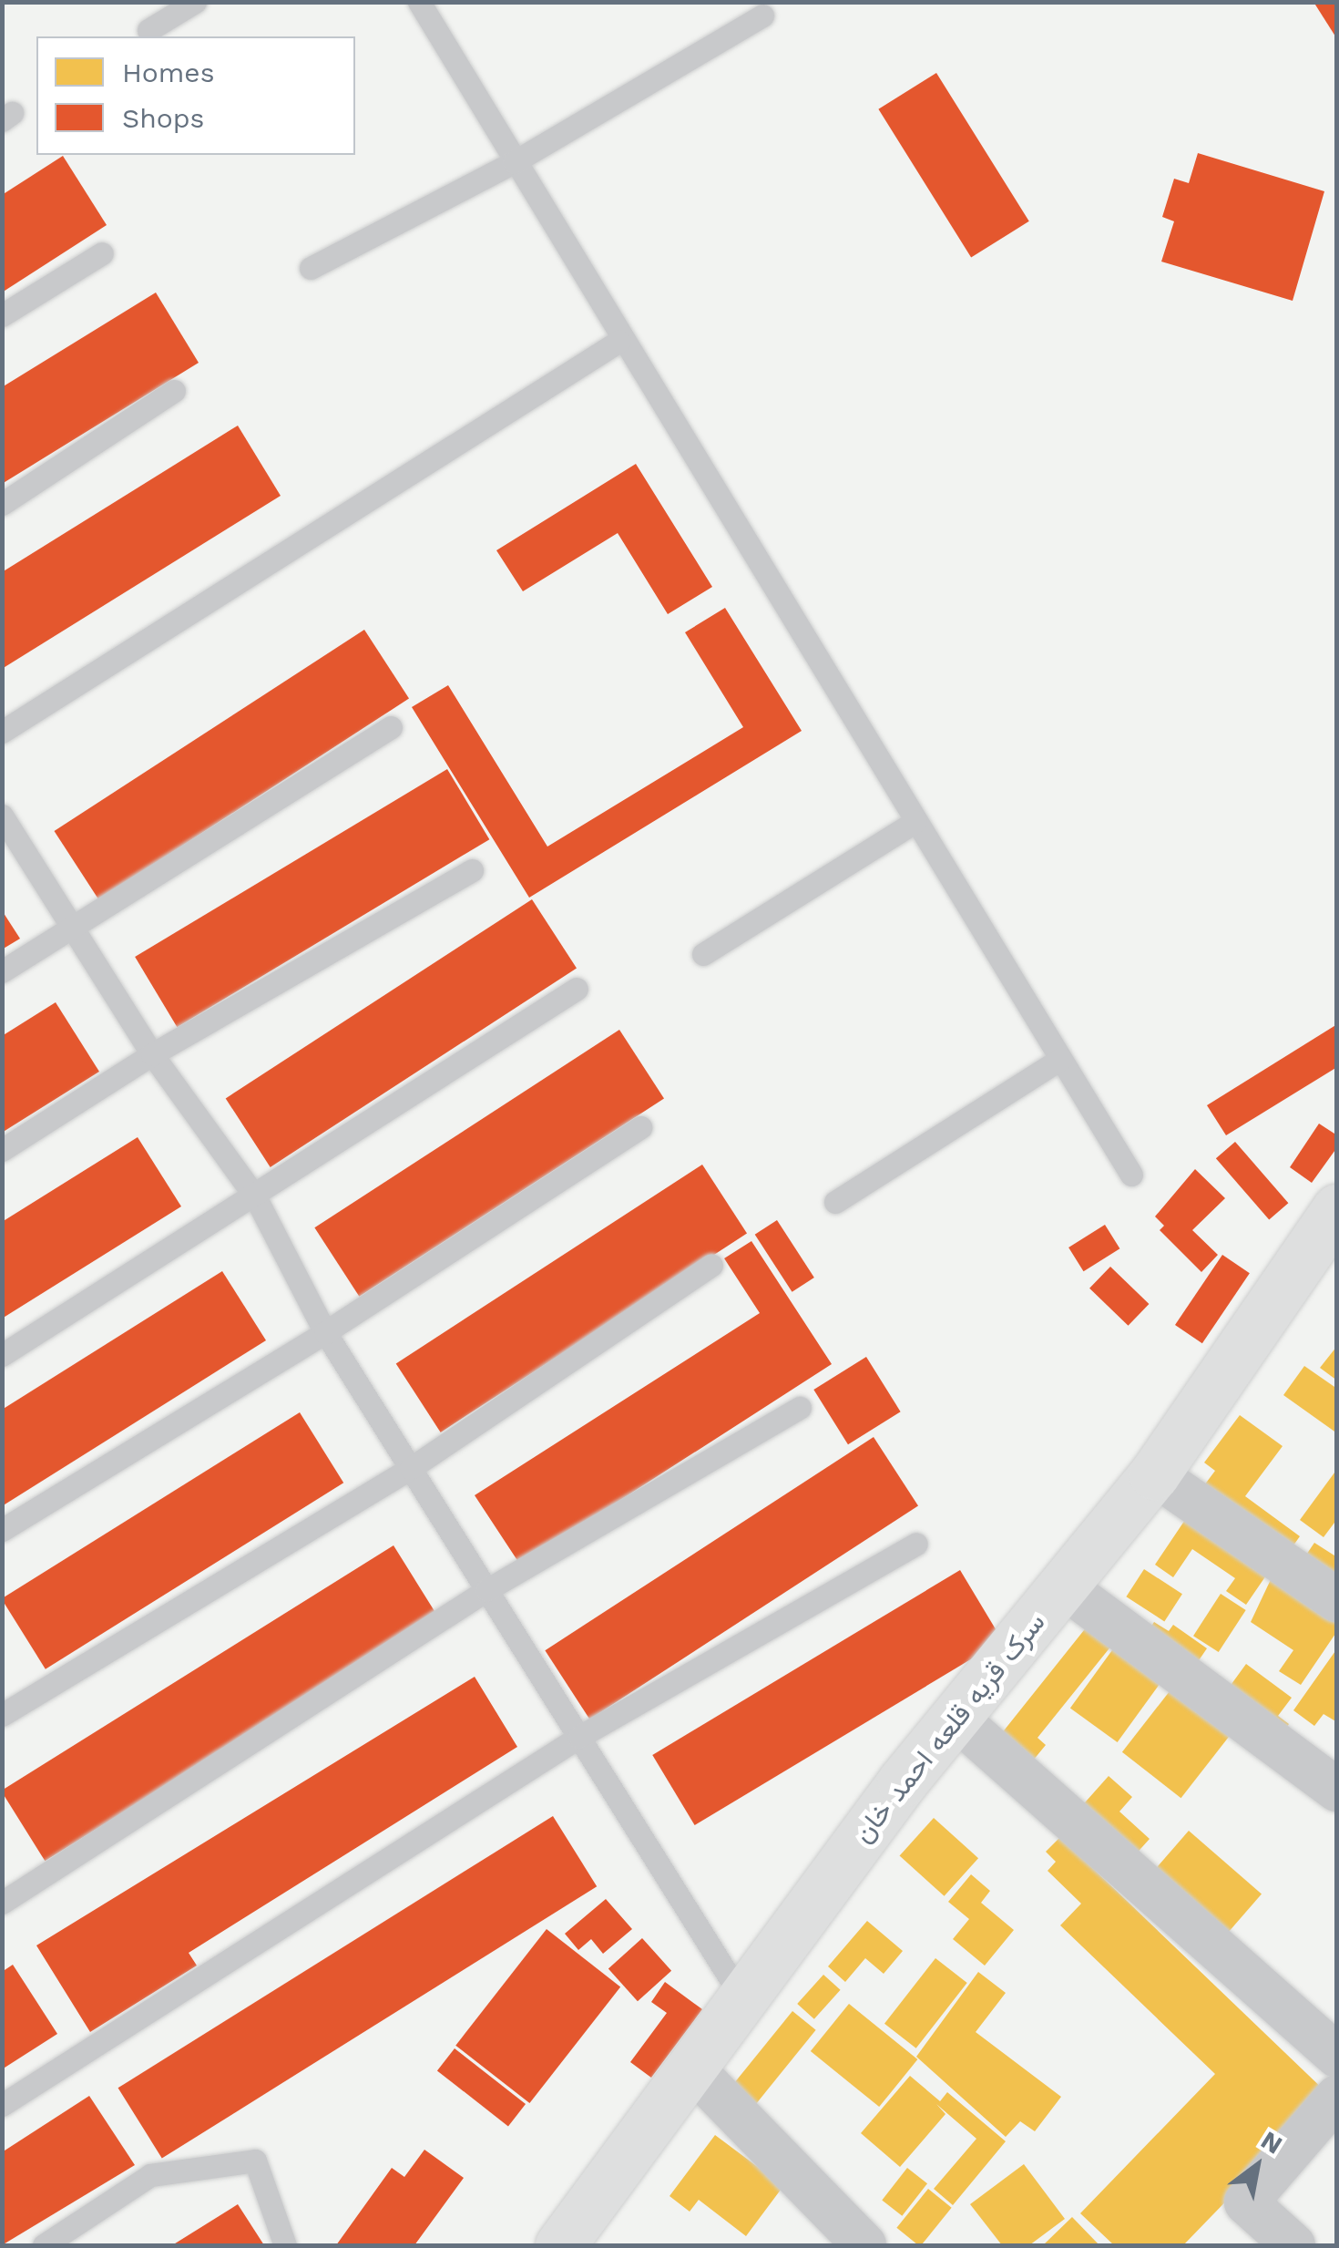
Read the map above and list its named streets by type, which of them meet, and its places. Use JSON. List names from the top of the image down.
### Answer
{
  "streets": {
    "street": ["سرک قریه قلعه احمد خان"]
  },
  "legend": ["Homes", "Shops"],
  "north": "top right"
}
